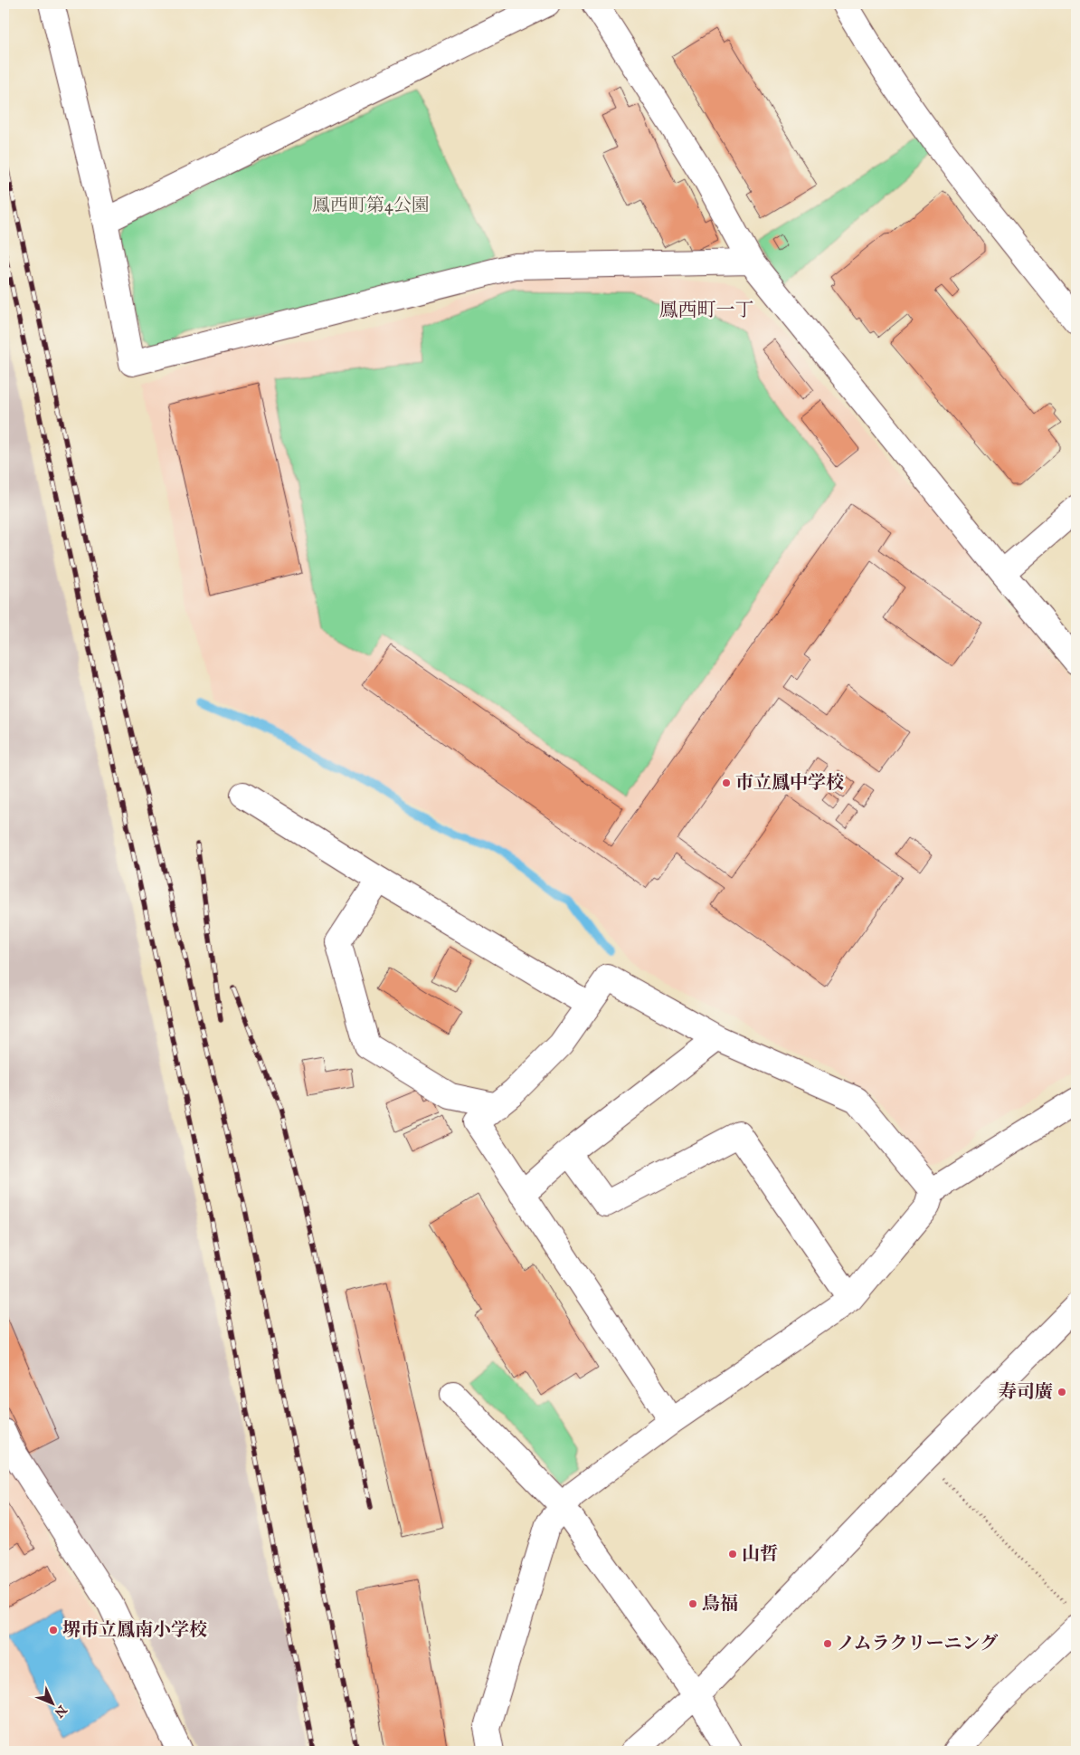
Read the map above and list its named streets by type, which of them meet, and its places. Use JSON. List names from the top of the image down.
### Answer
{
  "districts": ["鳳西町一丁"],
  "parks": ["鳳西町第4公園"],
  "places": [
    "市立鳳中学校",
    "寿司廣",
    "山哲",
    "鳥福",
    "堺市立鳳南小学校",
    "ノムラクリーニング"
  ],
  "north": "bottom right"
}
